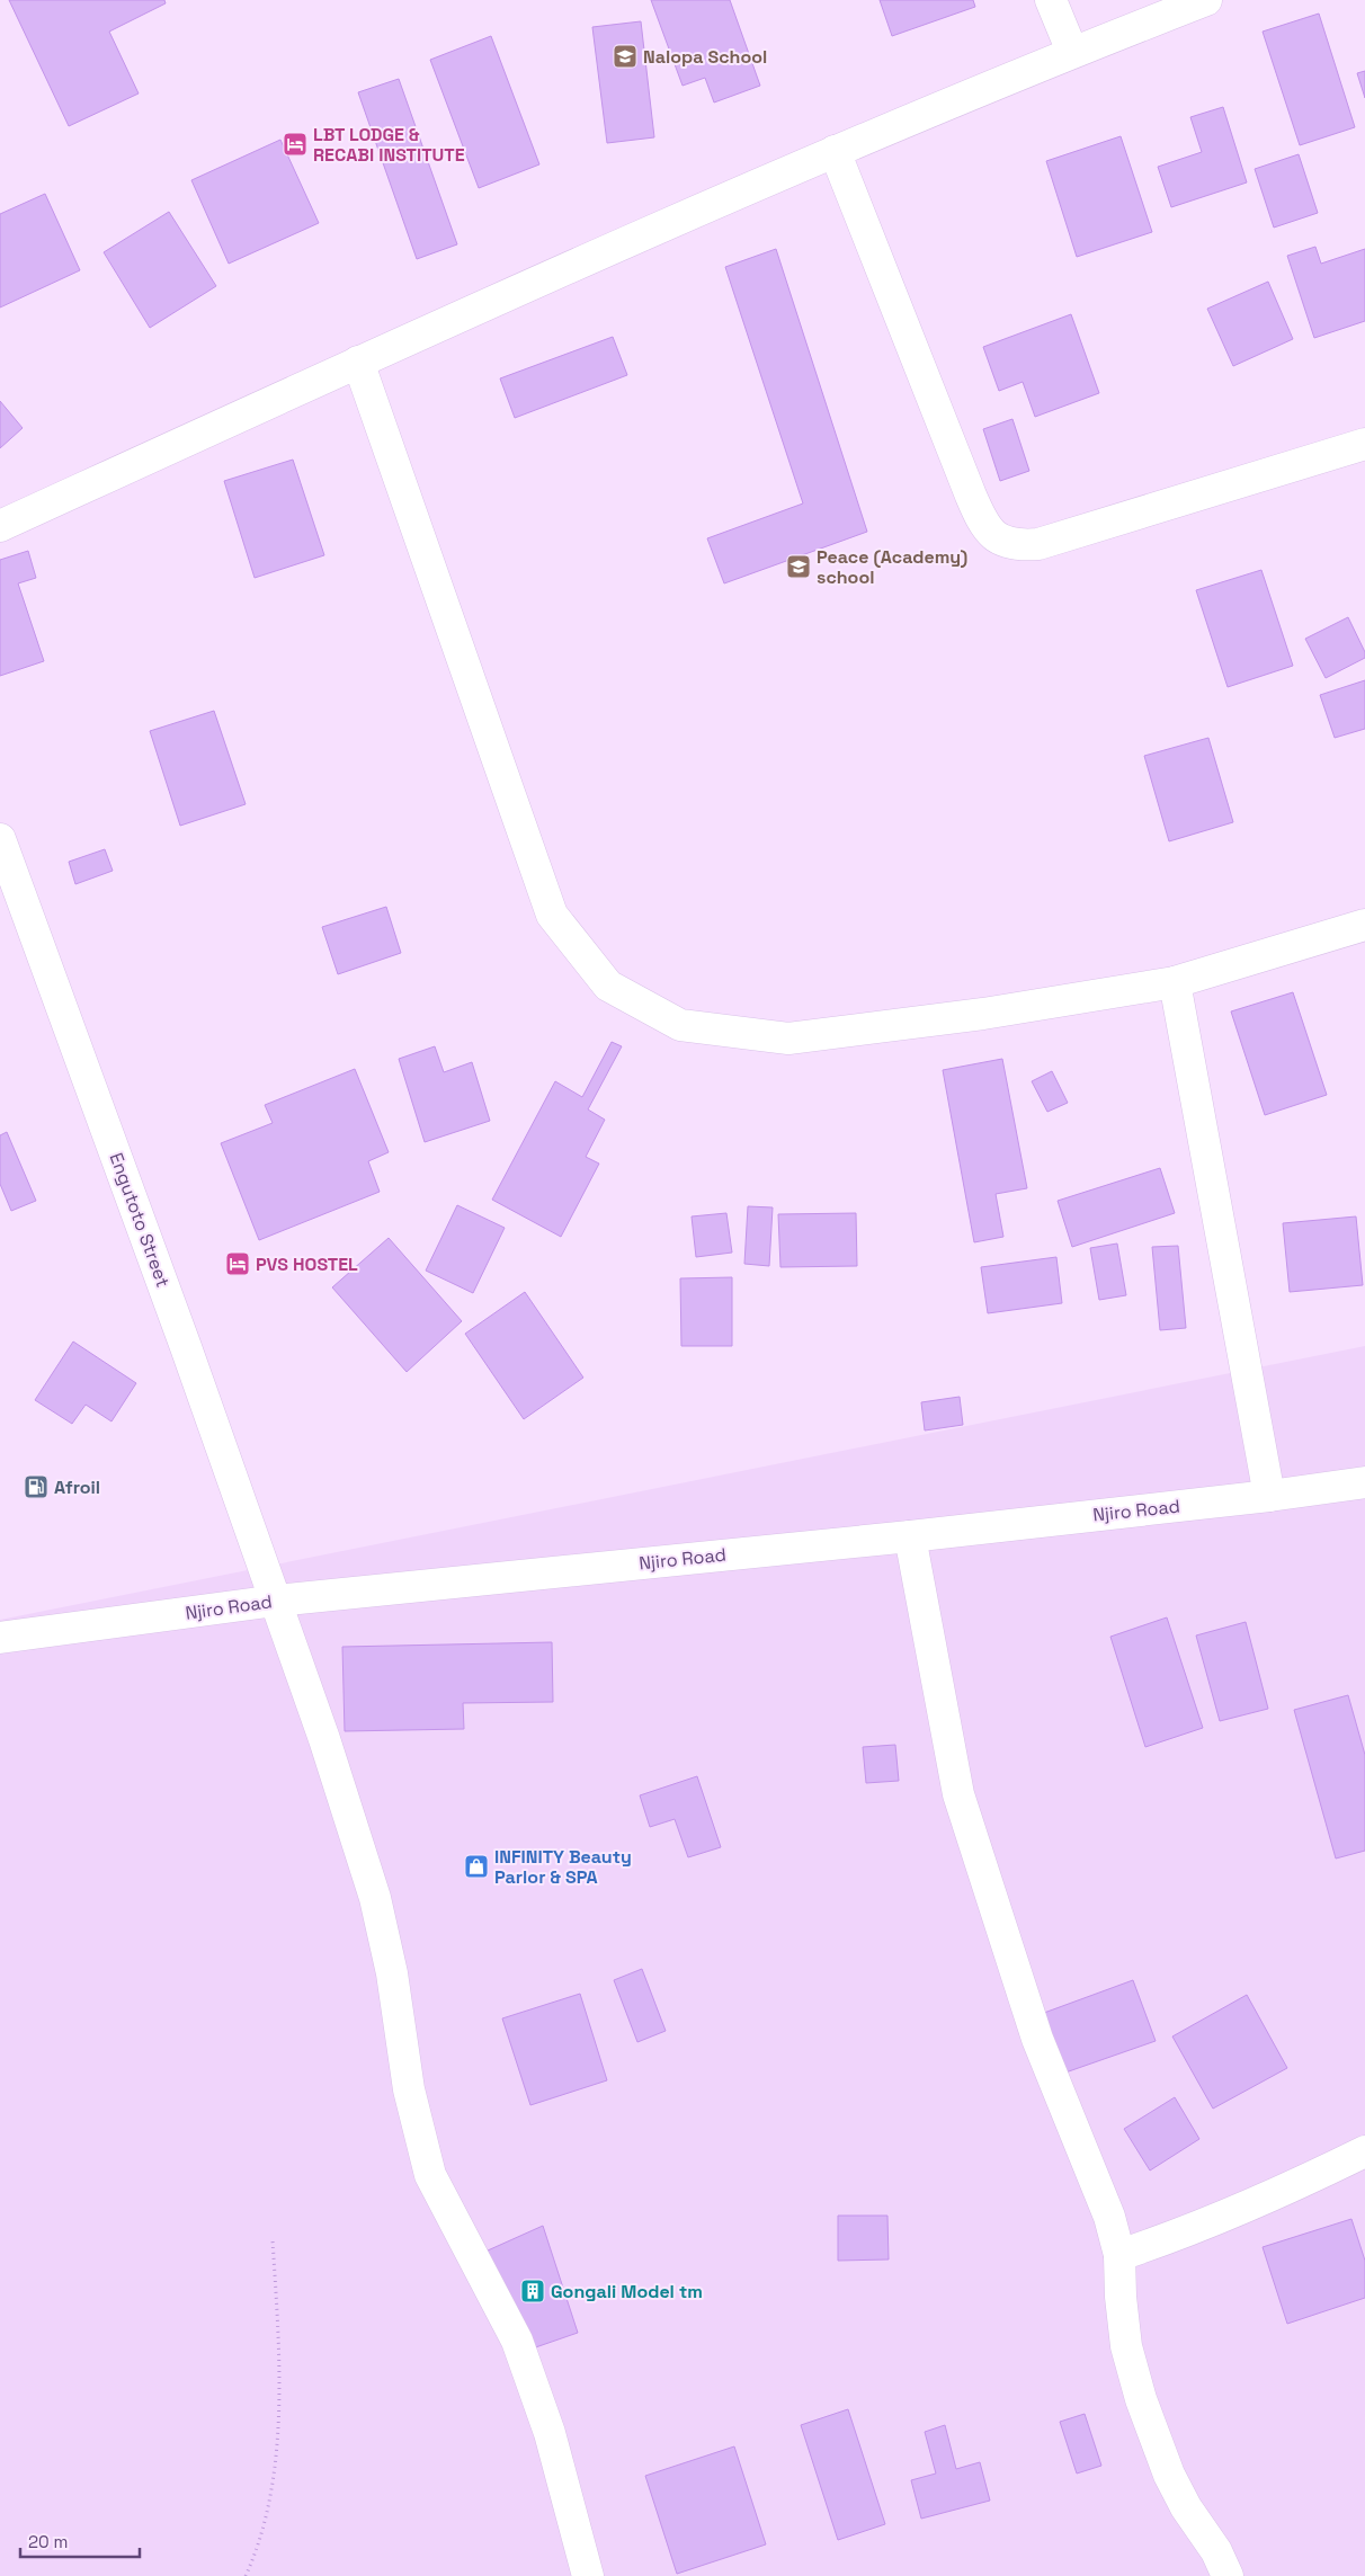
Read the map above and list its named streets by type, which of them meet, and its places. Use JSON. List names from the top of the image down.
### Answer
{
  "streets": {
    "street": ["Engutoto Street", "Njiro Road"]
  },
  "crossings": [
    ["Engutoto Street", "Njiro Road"]
  ],
  "places": {
    "school or university": ["Nalopa School", "Peace (Academy) school"],
    "hotel": ["LBT LODGE & RECABI INSTITUTE", "PVS HOSTEL"],
    "fuel station": ["Afroil"],
    "shop": ["INFINITY Beauty Parlor & SPA"],
    "building": ["Gongali Model tm"]
  },
  "scale_bar": "20 m"
}
